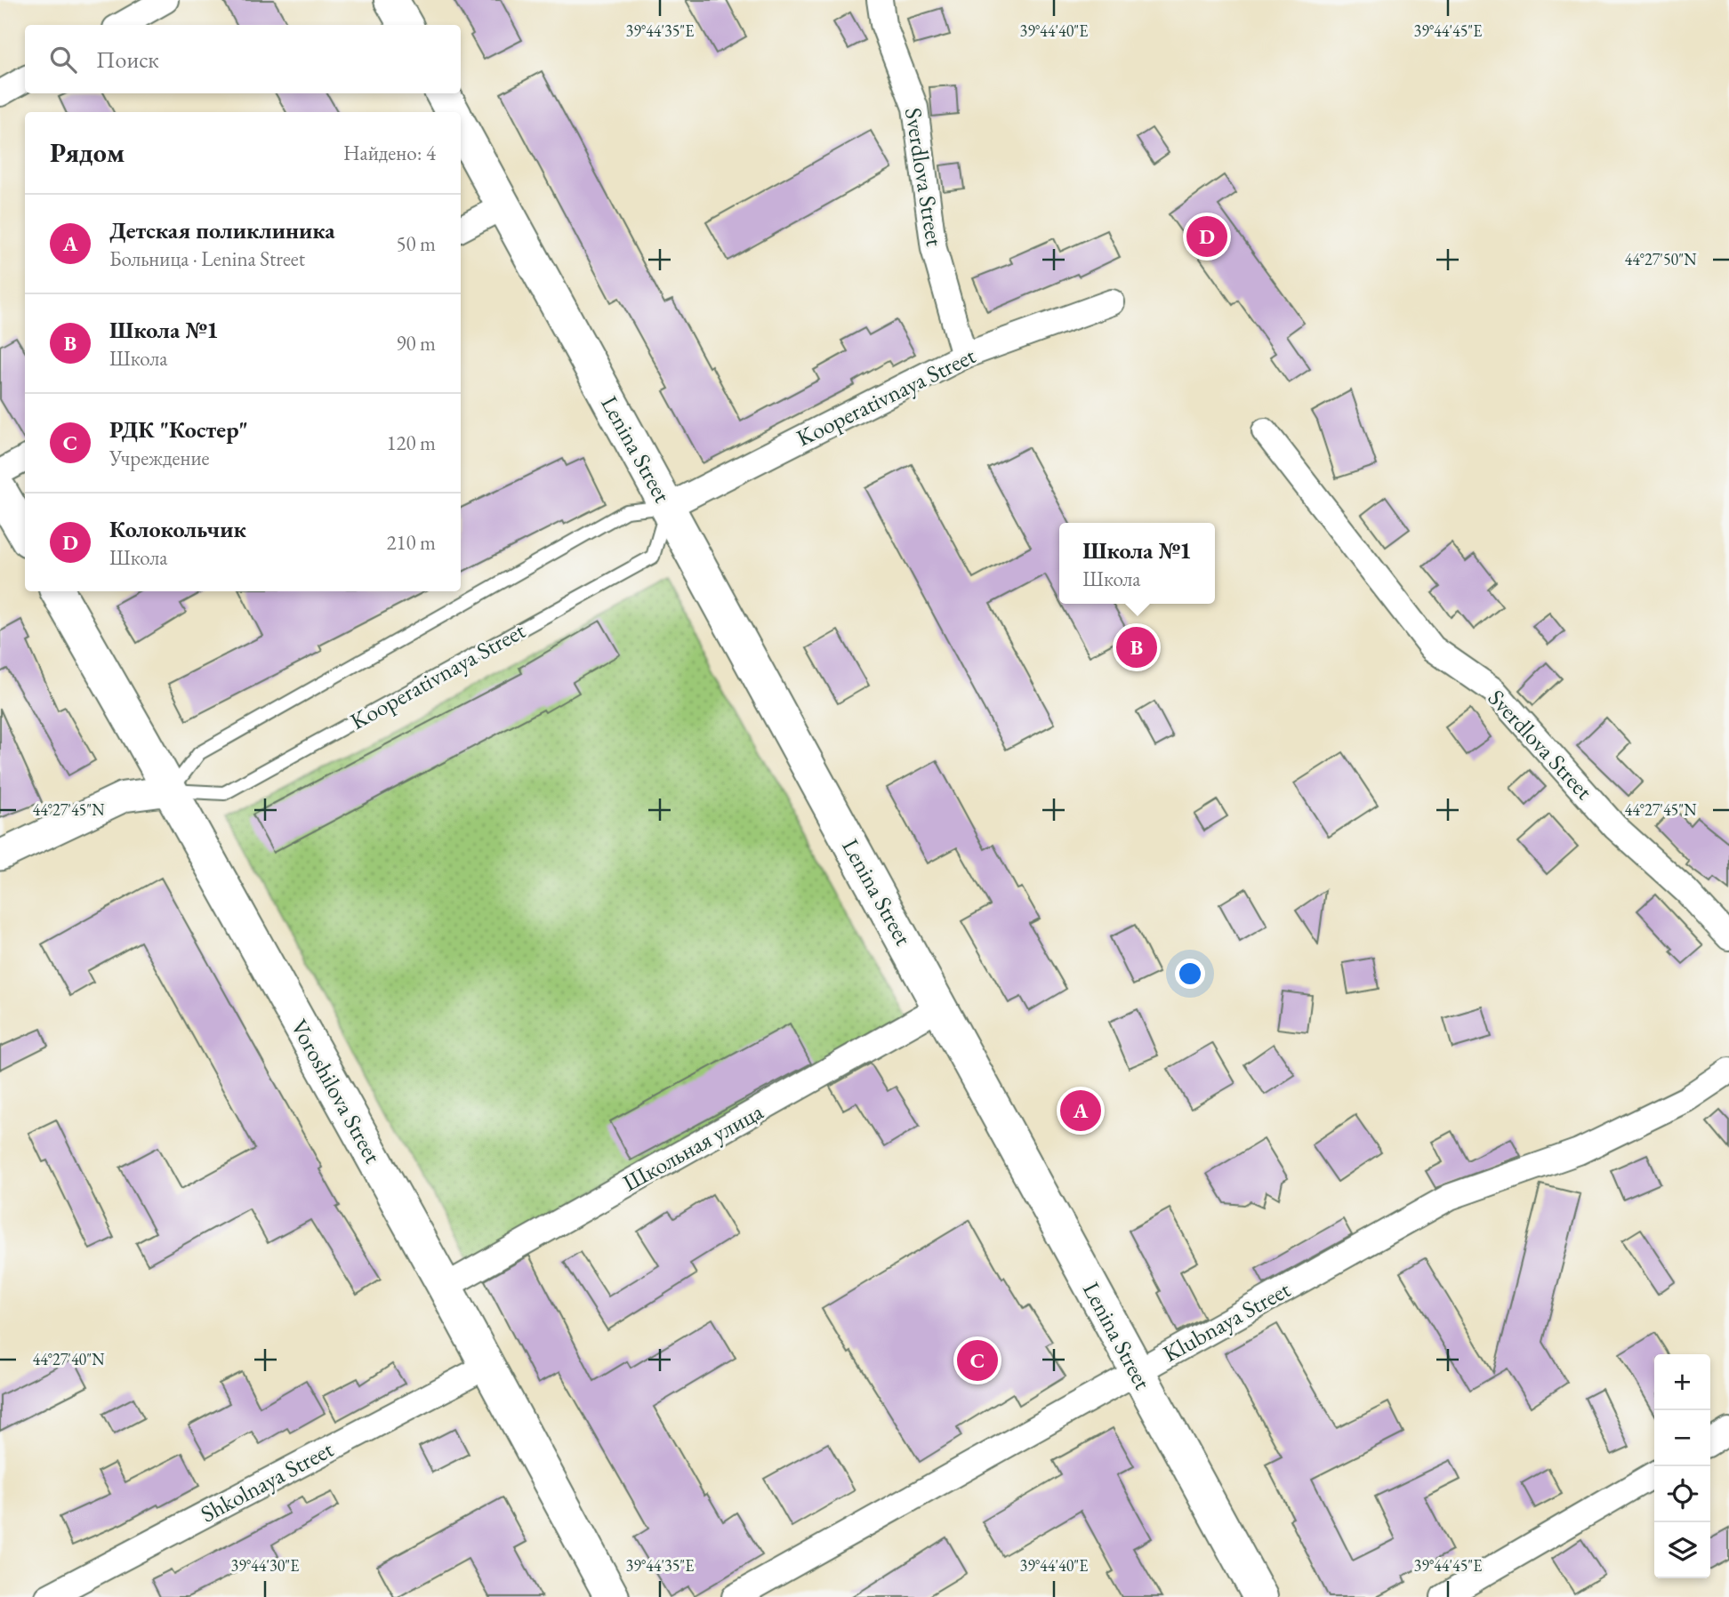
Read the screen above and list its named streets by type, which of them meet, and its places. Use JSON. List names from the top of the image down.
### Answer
{
  "streets": {
    "main road": ["Lenina Street", "Voroshilova Street"],
    "street": [
      "Sverdlova Street",
      "Kooperativnaya Street",
      "Школьная улица",
      "Klubnaya Street",
      "Shkolnaya Street"
    ]
  },
  "crossings": [
    ["Sverdlova Street", "Kooperativnaya Street"],
    ["Kooperativnaya Street", "Lenina Street"],
    ["Kooperativnaya Street", "Voroshilova Street"],
    ["Lenina Street", "Школьная улица"],
    ["Lenina Street", "Klubnaya Street"],
    ["Voroshilova Street", "Школьная улица"],
    ["Voroshilova Street", "Shkolnaya Street"]
  ],
  "page": {
    "search": "Поиск",
    "heading": ["Рядом", "Найдено: 4"],
    "list": [
      {
        "mark": "A",
        "name": "Детская поликлиника",
        "note": "Больница · Lenina Street",
        "value": "50 m"
      },
      {
        "mark": "B",
        "name": "Школа №1",
        "note": "Школа",
        "value": "90 m"
      },
      {
        "mark": "C",
        "name": "РДК \"Костер\"",
        "note": "Учреждение",
        "value": "120 m"
      },
      {
        "mark": "D",
        "name": "Колокольчик",
        "note": "Школа",
        "value": "210 m"
      }
    ],
    "pins": [
      "D",
      "B",
      "A",
      "C"
    ],
    "popup": ["Школа №1", "Школа"],
    "map_buttons": ["+", "−"]
  },
  "coordinates": [
    "39°44'35\"E",
    "39°44'40\"E",
    "39°44'45\"E",
    "44°27'50\"N",
    "44°27'45\"N",
    "44°27'40\"N",
    "39°44'30\"E"
  ]
}
